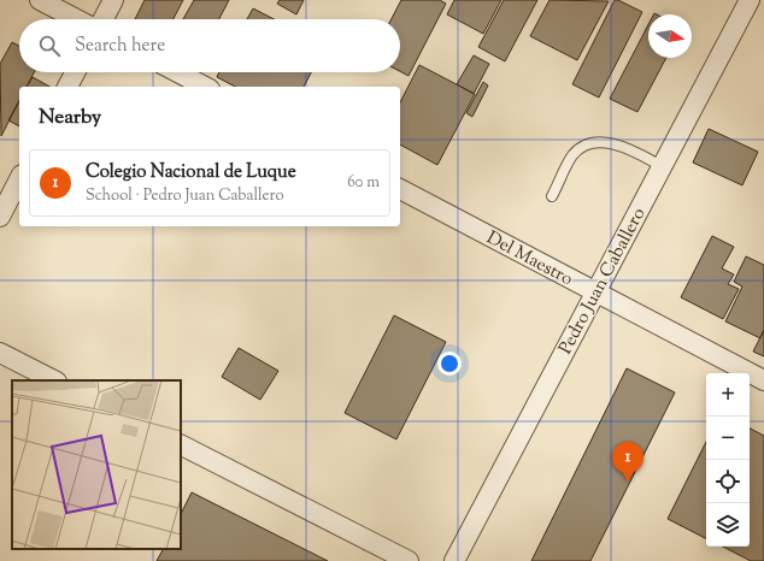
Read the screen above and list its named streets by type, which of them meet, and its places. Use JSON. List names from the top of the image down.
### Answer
{
  "streets": {
    "street": ["Del Maestro", "Pedro Juan Caballero"]
  },
  "crossings": [
    ["Del Maestro", "Pedro Juan Caballero"]
  ],
  "north": "right",
  "page": {
    "search": "Search here",
    "heading": "Nearby",
    "list": [
      {
        "mark": "1",
        "name": "Colegio Nacional de Luque",
        "note": "School · Pedro Juan Caballero",
        "value": "60 m"
      }
    ],
    "map_buttons": ["+", "−"],
    "pins": "1"
  }
}
